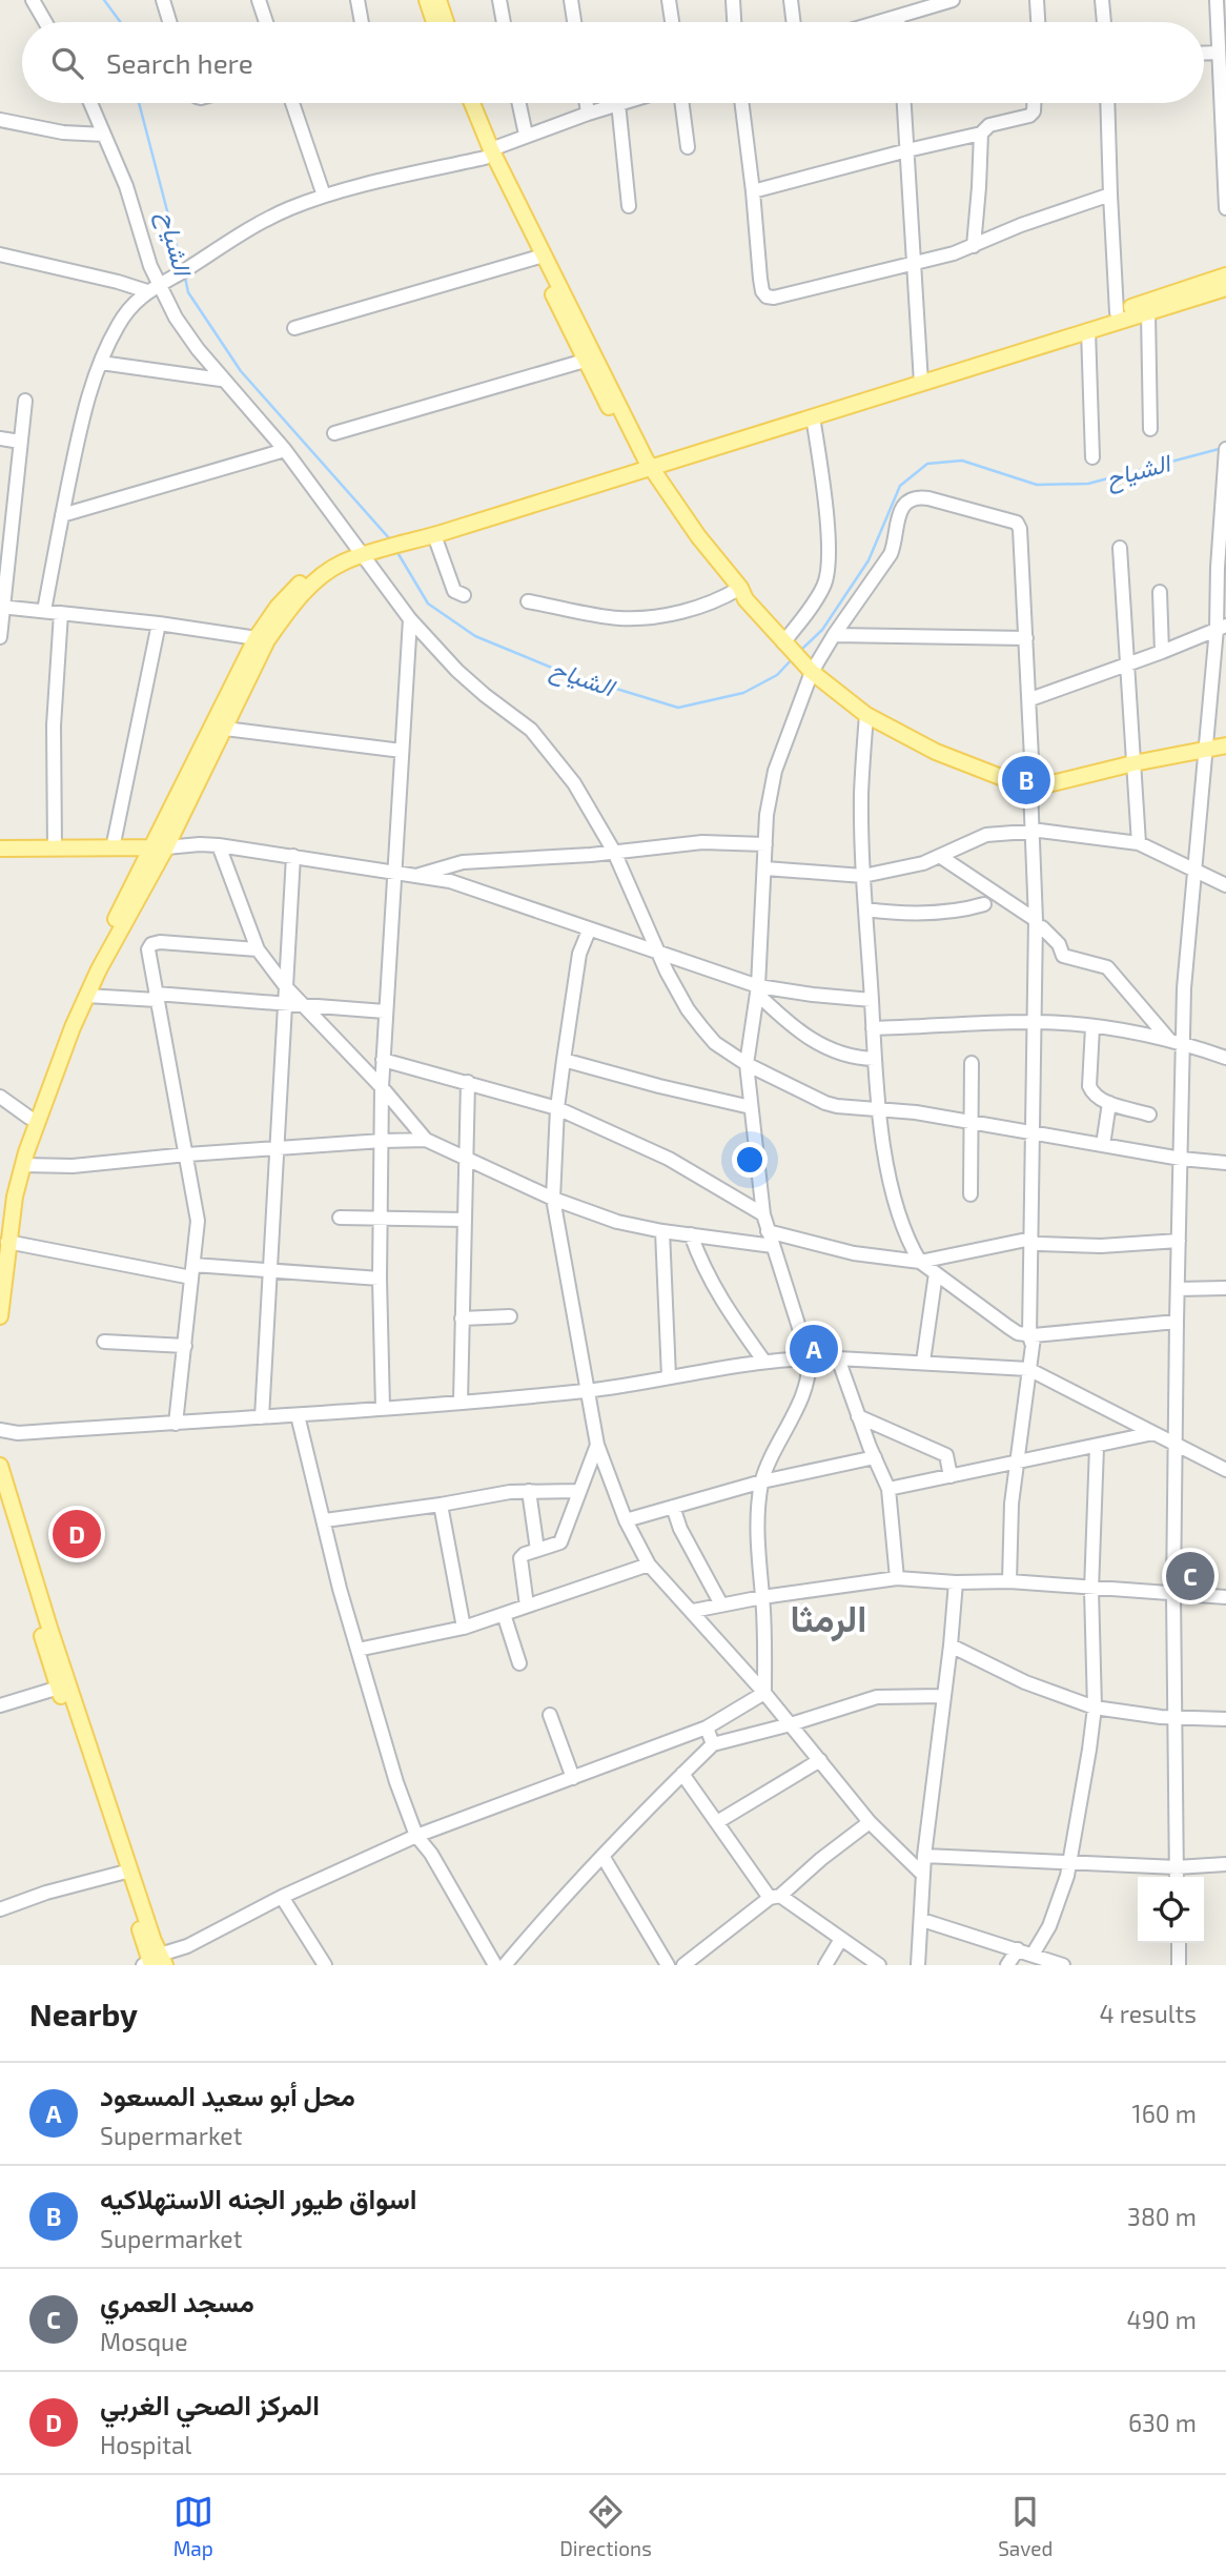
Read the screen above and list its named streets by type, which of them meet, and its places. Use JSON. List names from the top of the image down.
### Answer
{
  "districts": ["الرمثا"],
  "water": ["الشياح"],
  "page": {
    "search": "Search here",
    "pins": [
      "B",
      "A",
      "D",
      "C"
    ],
    "heading": ["Nearby", "4 results"],
    "list": [
      {
        "mark": "A",
        "name": "محل أبو سعيد المسعود",
        "note": "Supermarket",
        "value": "160 m"
      },
      {
        "mark": "B",
        "name": "اسواق طيور الجنه الاستهلاكيه",
        "note": "Supermarket",
        "value": "380 m"
      },
      {
        "mark": "C",
        "name": "مسجد العمري",
        "note": "Mosque",
        "value": "490 m"
      },
      {
        "mark": "D",
        "name": "المركز الصحي الغربي",
        "note": "Hospital",
        "value": "630 m"
      }
    ],
    "nav": ["Map", "Directions", "Saved"]
  }
}
